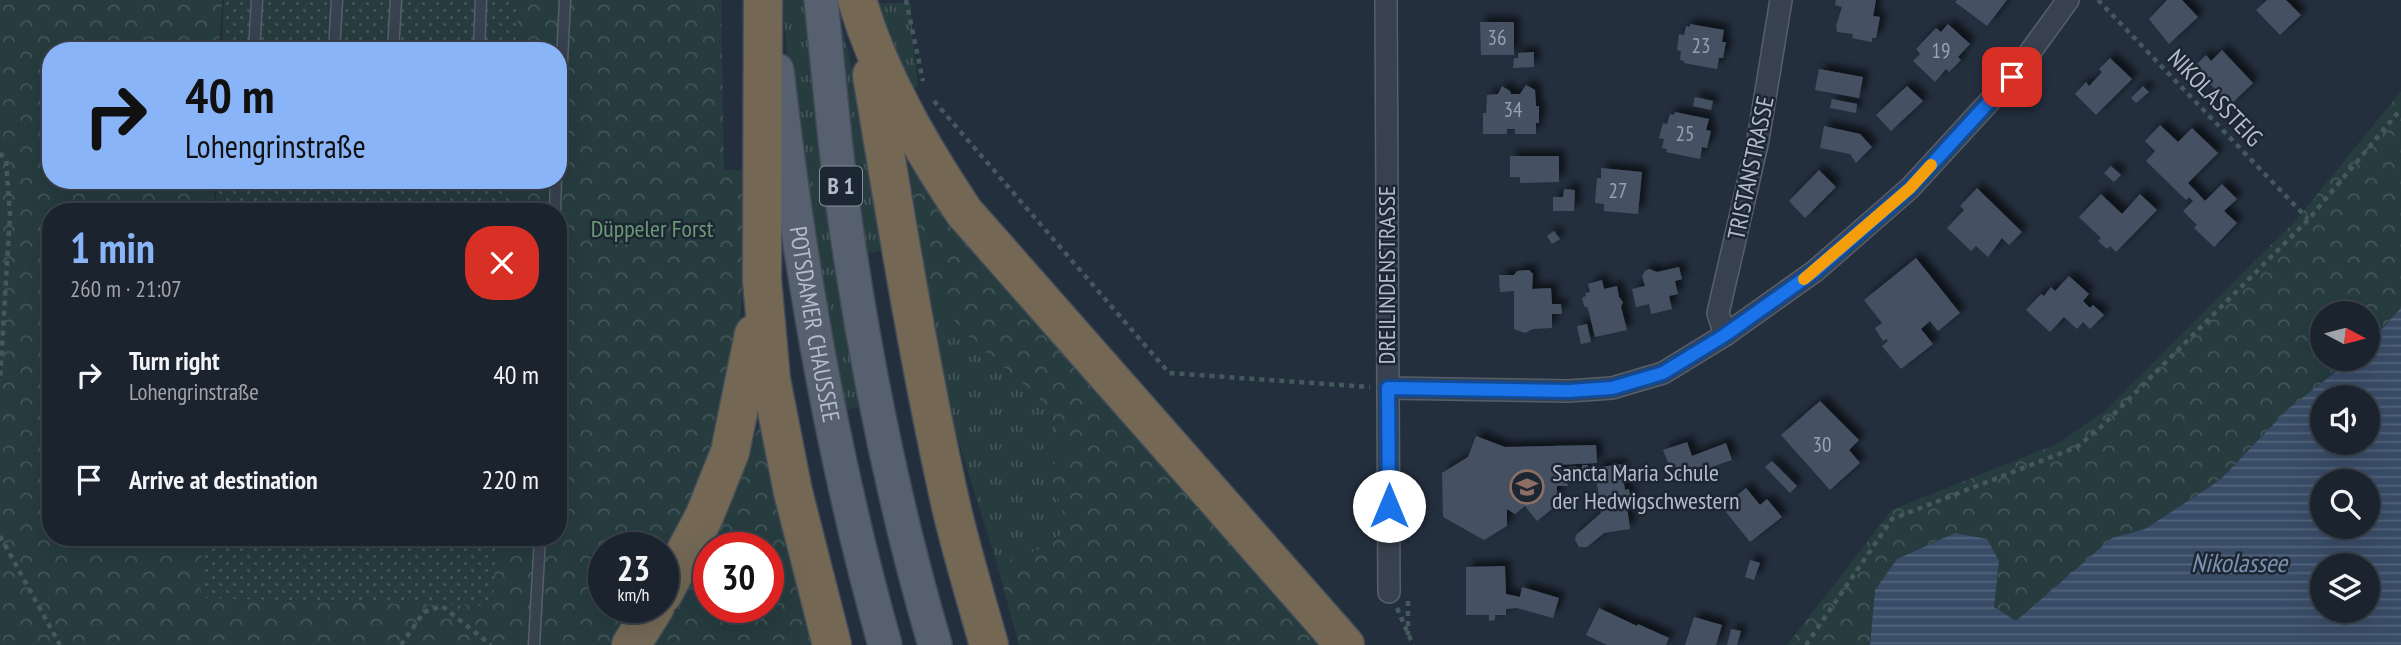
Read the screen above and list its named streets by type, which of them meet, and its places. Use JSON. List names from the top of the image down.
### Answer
{
  "streets": {
    "main road": ["B 1", "POTSDAMER CHAUSSEE"],
    "street": ["TRISTANSTRASSE", "DREILINDENSTRASSE"],
    "path": ["NIKOLASSTEIG"]
  },
  "water": ["Nikolassee"],
  "parks": ["Düppeler Forst"],
  "places": {
    "school or university": ["Sancta Maria Schule der Hedwigschwestern"]
  },
  "house_numbers": [
    "36",
    "23",
    "19",
    "34",
    "25",
    "27",
    "30"
  ],
  "north": "right",
  "page": {
    "turn": ["40 m", "Lohengrinstraße"],
    "heading": ["1 min", "260 m · 21:07"],
    "list": [
      {
        "name": "Turn right",
        "note": "Lohengrinstraße",
        "value": "40 m"
      },
      {
        "name": "Arrive at destination",
        "value": "220 m"
      }
    ],
    "speed": "23 km/h",
    "limit": "30"
  }
}
